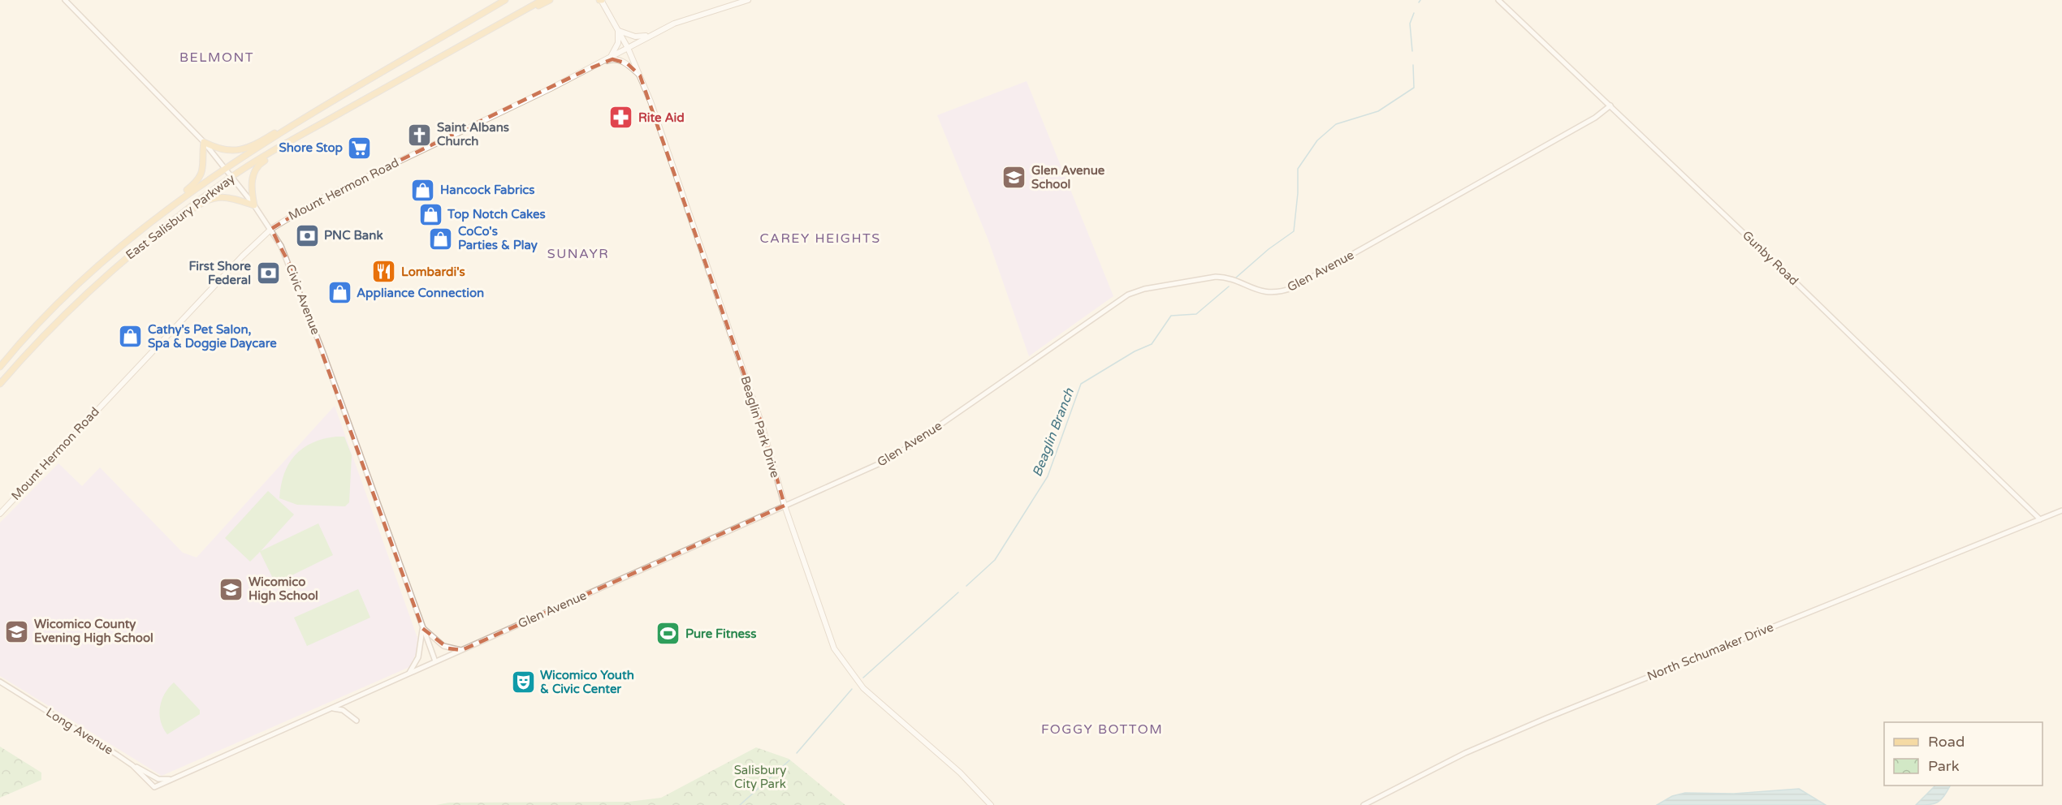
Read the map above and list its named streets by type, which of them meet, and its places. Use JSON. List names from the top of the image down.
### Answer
{
  "streets": {
    "main road": ["Mount Hermon Road", "East Salisbury Parkway", "Beaglin Park Drive"],
    "street": [
      "Gunby Road",
      "Glen Avenue",
      "Civic Avenue",
      "North Schumaker Drive",
      "Long Avenue"
    ]
  },
  "crossings": [
    ["Mount Hermon Road", "Civic Avenue"],
    ["Mount Hermon Road", "Beaglin Park Drive"],
    ["East Salisbury Parkway", "Civic Avenue"],
    ["Gunby Road", "Glen Avenue"],
    ["Gunby Road", "North Schumaker Drive"],
    ["Glen Avenue", "Civic Avenue"],
    ["Glen Avenue", "Beaglin Park Drive"],
    ["Glen Avenue", "Long Avenue"]
  ],
  "districts": [
    "BELMONT",
    "CAREY HEIGHTS",
    "SUNAYR",
    "FOGGY BOTTOM"
  ],
  "water": ["Beaglin Branch"],
  "parks": ["Salisbury City Park"],
  "places": {
    "pharmacy": ["Rite Aid"],
    "church": ["Saint Albans Church"],
    "supermarket": ["Shore Stop"],
    "school or university": ["Glen Avenue School", "Wicomico High School", "Wicomico County Evening High School"],
    "shop": [
      "Hancock Fabrics",
      "Top Notch Cakes",
      "CoCo's Parties & Play",
      "Appliance Connection",
      "Cathy's Pet Salon, Spa & Doggie Daycare"
    ],
    "bank": ["PNC Bank", "First Shore Federal"],
    "restaurant": ["Lombardi's"],
    "sports": ["Pure Fitness"],
    "theatre": ["Wicomico Youth & Civic Center"]
  },
  "legend": ["Road", "Park"]
}
